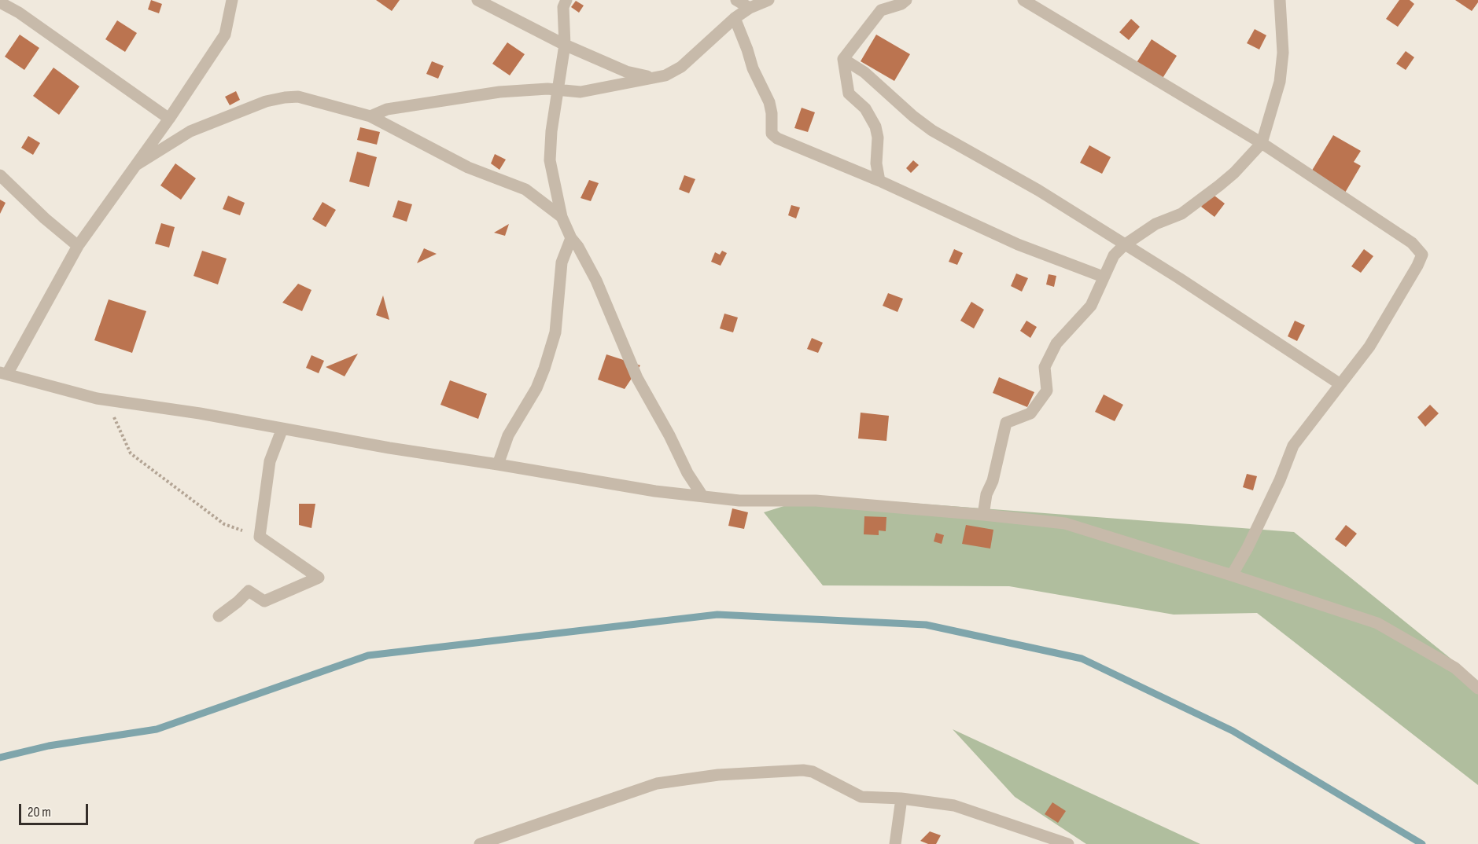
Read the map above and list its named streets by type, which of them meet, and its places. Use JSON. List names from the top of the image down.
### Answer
{
  "scale_bar": "20 m"
}
